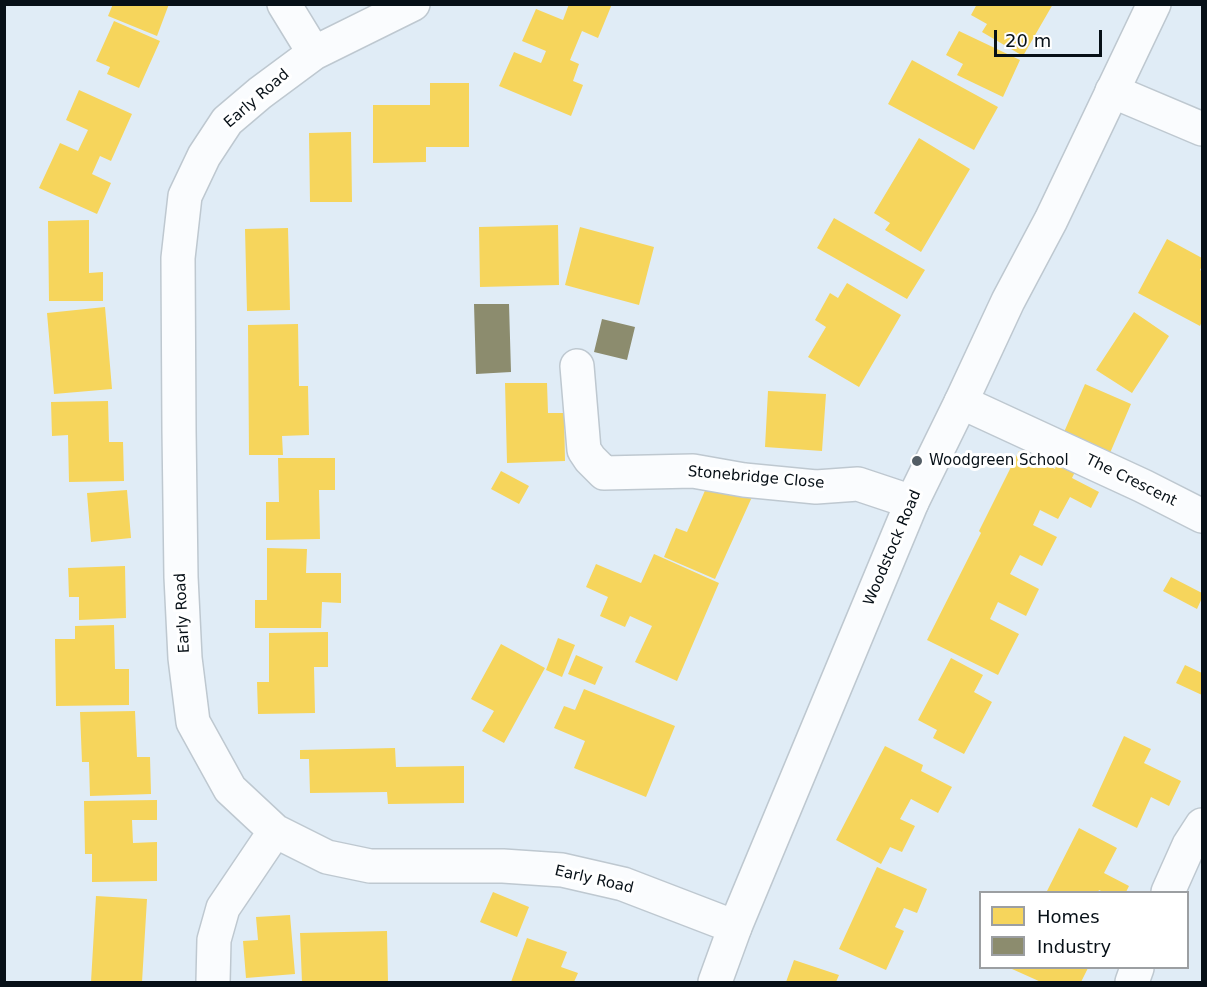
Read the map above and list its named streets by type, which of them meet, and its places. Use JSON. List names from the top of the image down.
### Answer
{
  "streets": {
    "street": [
      "Early Road",
      "Stonebridge Close",
      "The Crescent",
      "Woodstock Road"
    ]
  },
  "crossings": [
    ["Early Road", "Woodstock Road"],
    ["Stonebridge Close", "Woodstock Road"],
    ["The Crescent", "Woodstock Road"]
  ],
  "places": ["Woodgreen School"],
  "legend": ["Homes", "Industry"],
  "scale_bar": "20 m"
}
